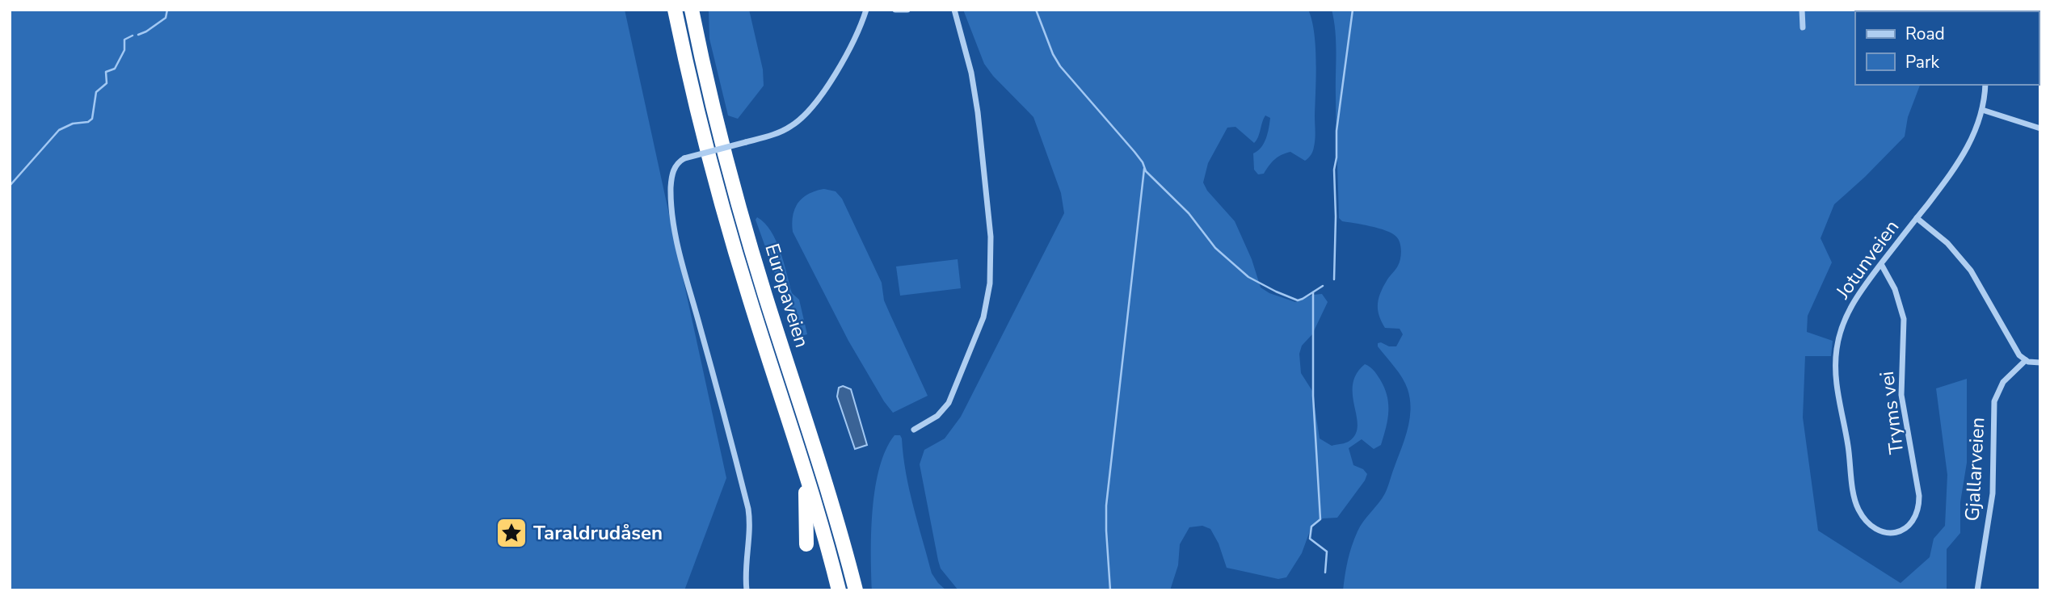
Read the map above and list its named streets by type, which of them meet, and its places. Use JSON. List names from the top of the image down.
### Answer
{
  "streets": {
    "highway": ["Europaveien"],
    "street": ["Jotunveien", "Tryms vei", "Gjallarveien"]
  },
  "crossings": [
    ["Jotunveien", "Tryms vei"]
  ],
  "places": {
    "place": ["Taraldrudåsen"]
  },
  "legend": ["Road", "Park"]
}
